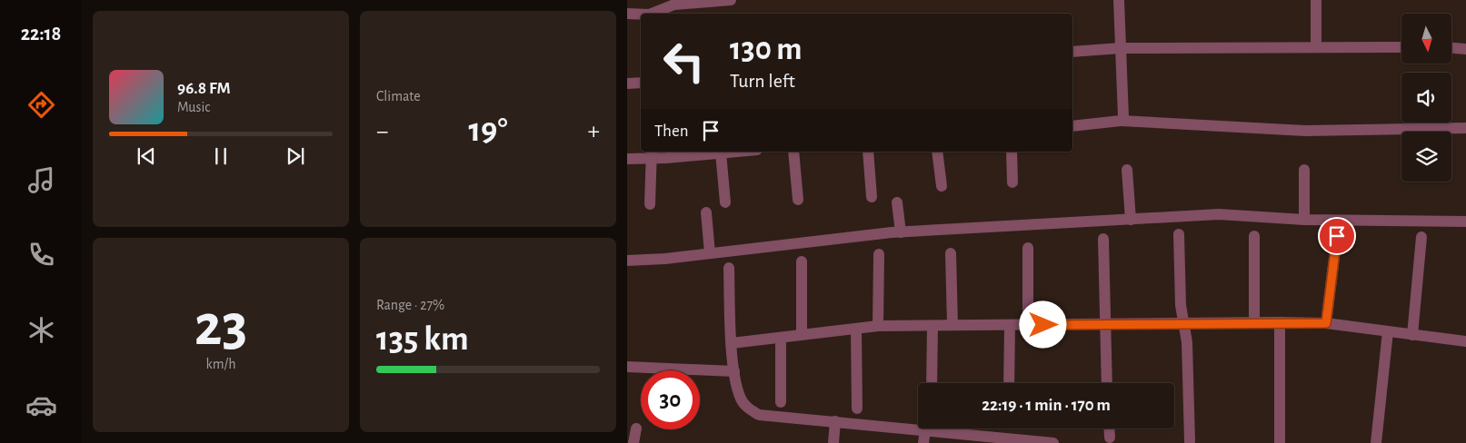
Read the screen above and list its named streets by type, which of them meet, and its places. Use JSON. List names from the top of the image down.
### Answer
{
  "north": "bottom",
  "page": {
    "tabs": "22:18",
    "tile": [
      "Climate",
      ["23", "km/h"],
      ["Range · 27%", "135 km"]
    ],
    "turn": ["130 m", "Turn left"],
    "song": ["96.8 FM", "Music"],
    "then": "Then",
    "heat": ["−", "19°", "+"],
    "limit": "30",
    "trip": "22:19 · 1 min · 170 m"
  }
}
